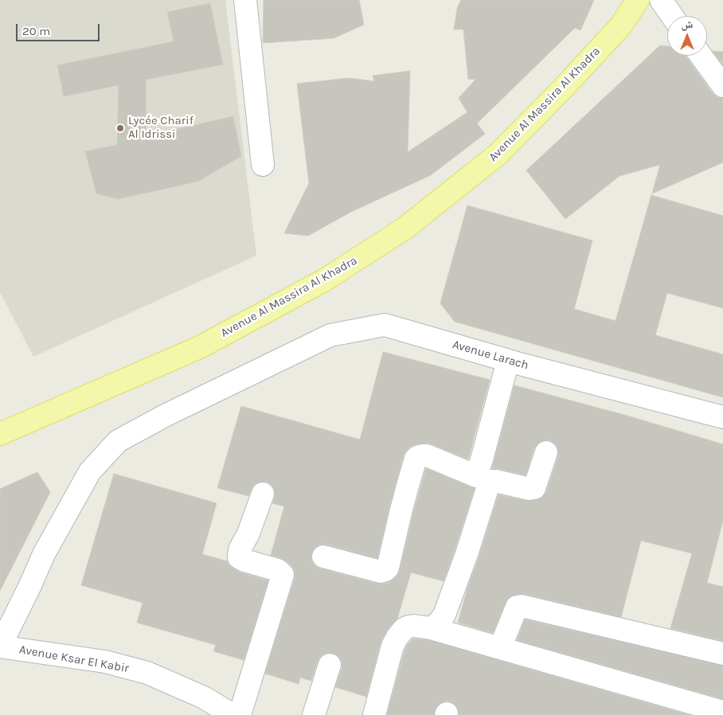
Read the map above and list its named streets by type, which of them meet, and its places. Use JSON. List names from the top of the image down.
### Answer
{
  "streets": {
    "main road": ["Avenue Al Massira Al Khadra"],
    "street": ["Avenue Larach", "Avenue Ksar El Kabir"]
  },
  "crossings": [
    ["Avenue Larach", "Avenue Ksar El Kabir"]
  ],
  "places": ["Lycée Charif Al Idrissi"],
  "scale_bar": "20 m",
  "north": "top"
}
